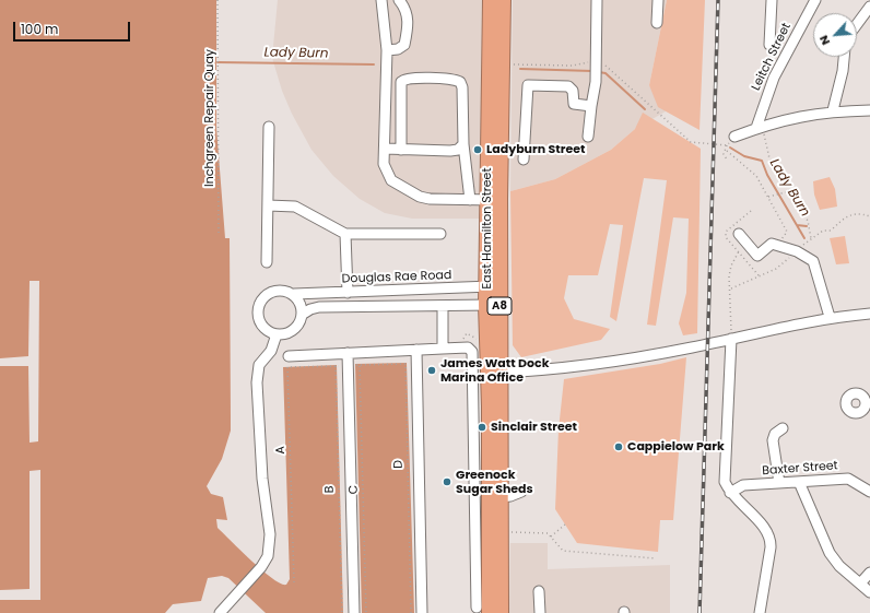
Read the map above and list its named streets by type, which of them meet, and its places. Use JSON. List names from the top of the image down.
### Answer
{
  "streets": {
    "highway": ["East Hamilton Street", "A8"],
    "street": ["Leitch Street", "Douglas Rae Road", "Baxter Street"],
    "path": [
      "Inchgreen Repair Quay",
      "A",
      "D",
      "B",
      "C"
    ]
  },
  "crossings": [
    ["East Hamilton Street", "Douglas Rae Road"],
    ["A", "B"],
    ["D", "C"]
  ],
  "water": ["Lady Burn"],
  "places": [
    "Ladyburn Street",
    "James Watt Dock Marina Office",
    "Sinclair Street",
    "Cappielow Park",
    "Greenock Sugar Sheds"
  ],
  "scale_bar": "100 m",
  "north": "bottom left"
}
